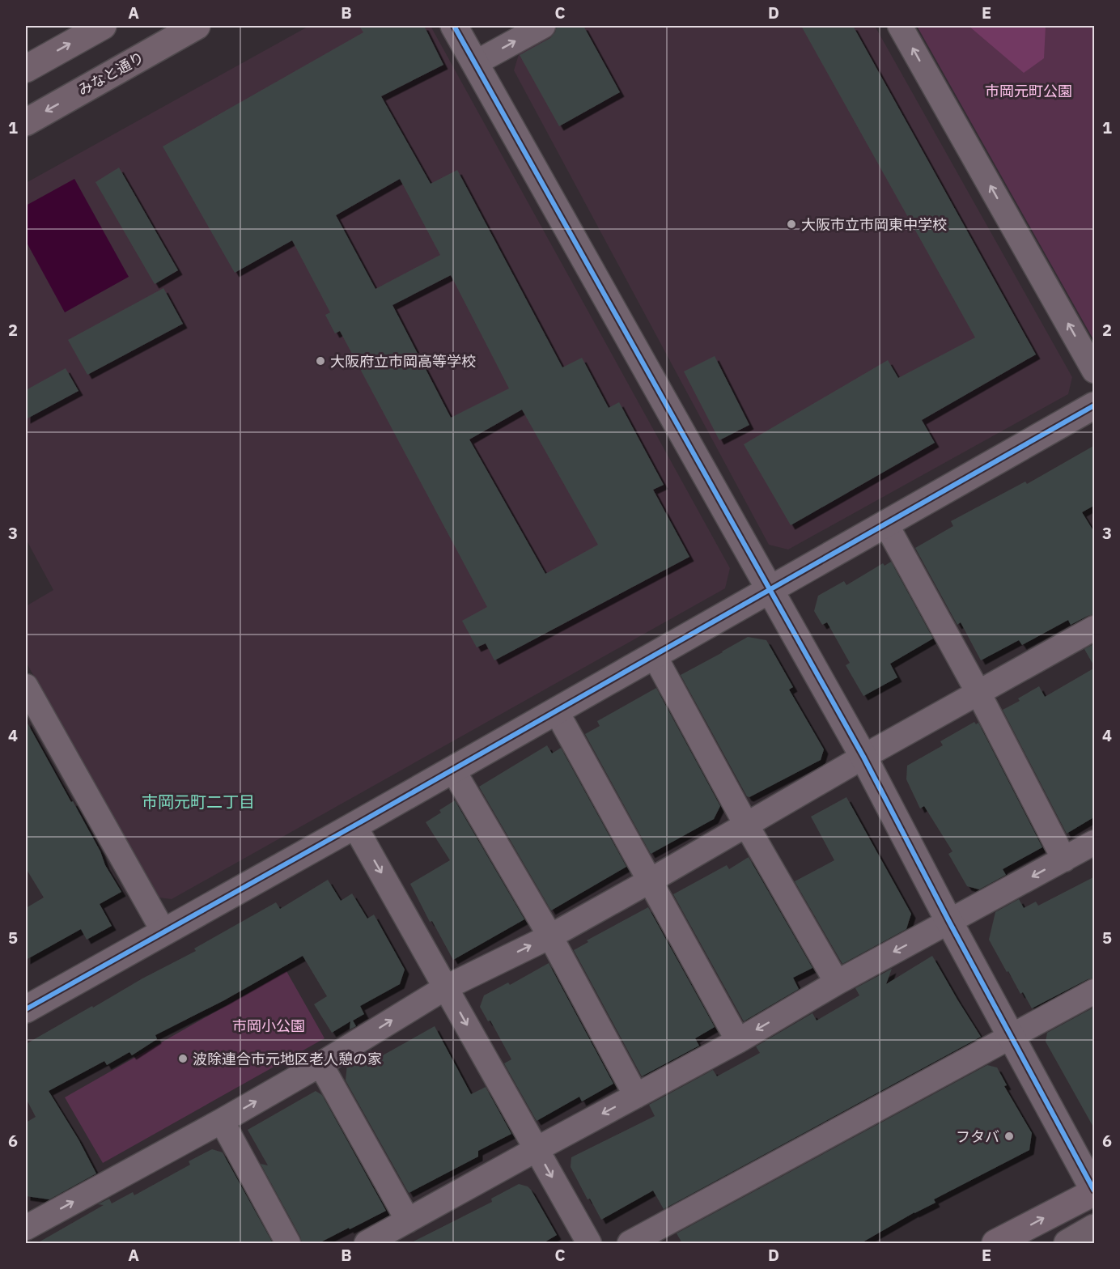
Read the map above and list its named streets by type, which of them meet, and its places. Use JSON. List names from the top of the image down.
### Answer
{
  "streets": {
    "highway": ["みなと通り"]
  },
  "districts": ["市岡元町二丁目"],
  "parks": ["市岡元町公園", "市岡小公園"],
  "places": [
    "大阪市立市岡東中学校",
    "大阪府立市岡高等学校",
    "波除連合市元地区老人憩の家",
    "フタバ"
  ],
  "grid": {
    "columns": [
      "A",
      "B",
      "C",
      "D",
      "E"
    ],
    "rows": [
      "1",
      "2",
      "3",
      "4",
      "5",
      "6"
    ]
  }
}
